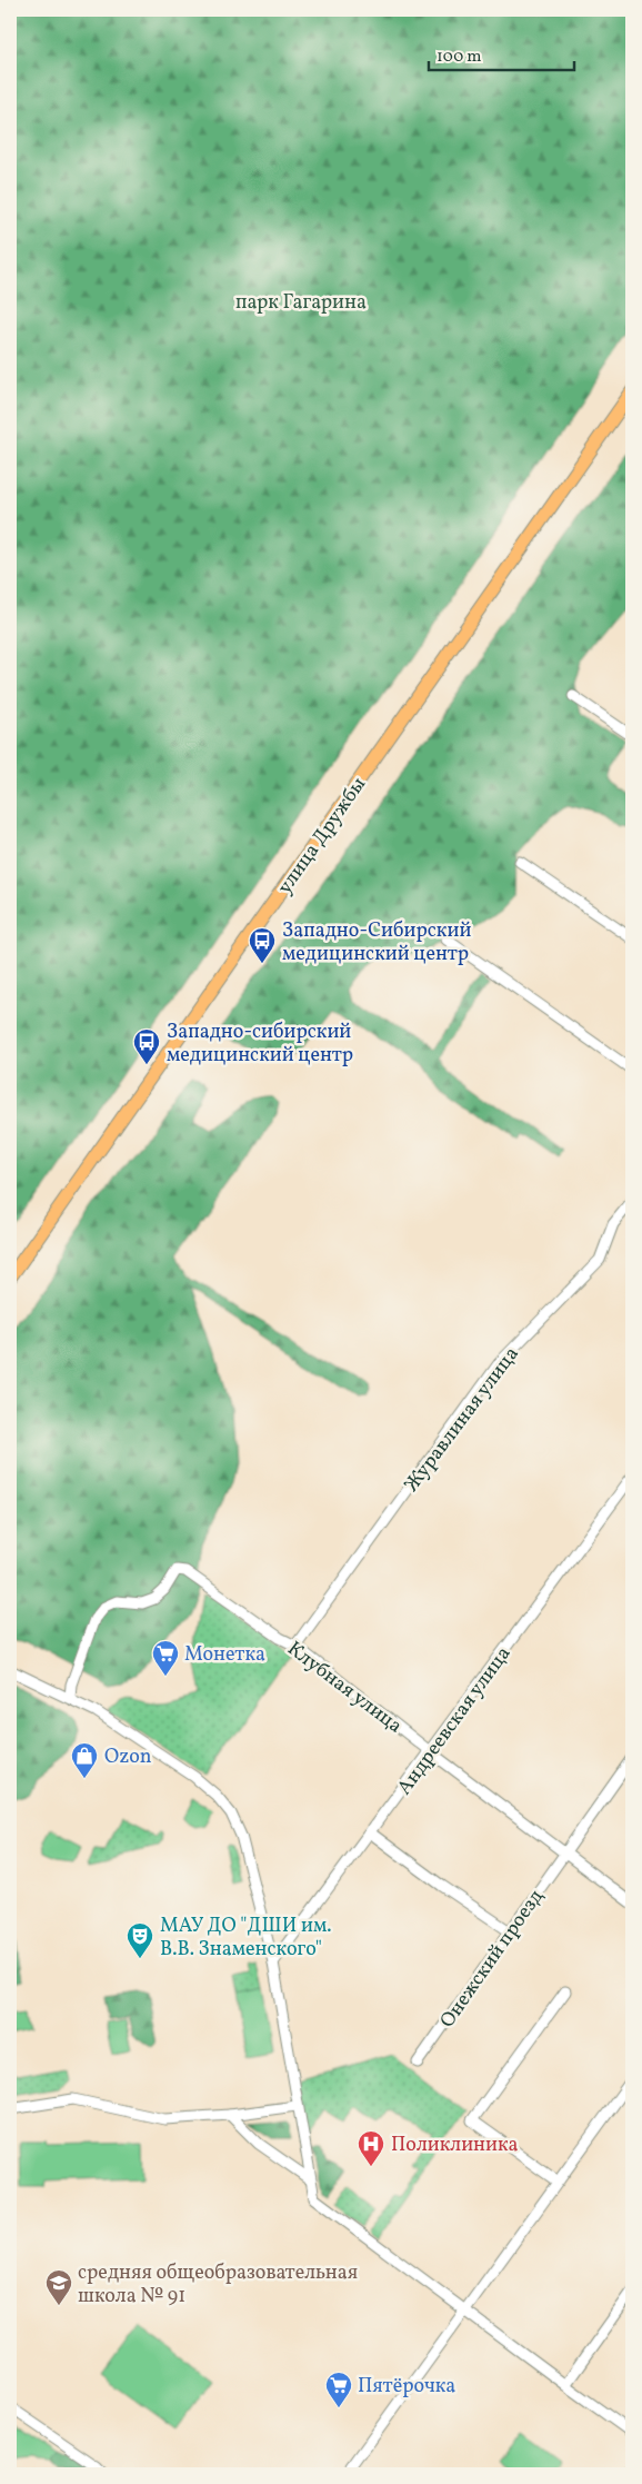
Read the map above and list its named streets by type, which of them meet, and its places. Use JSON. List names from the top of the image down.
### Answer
{
  "streets": {
    "main road": ["улица Дружбы"],
    "street": [
      "Журавлиная улица",
      "Клубная улица",
      "Андреевская улица",
      "Онежский проезд"
    ]
  },
  "crossings": [
    ["Журавлиная улица", "Клубная улица"],
    ["Клубная улица", "Андреевская улица"],
    ["Клубная улица", "Онежский проезд"]
  ],
  "parks": ["парк Гагарина"],
  "places": {
    "bus stop": ["Западно-Сибирский медицинский центр", "Западно-сибирский медицинский центр"],
    "supermarket": ["Монетка", "Пятёрочка"],
    "shop": ["Ozon"],
    "theatre": ["МАУ ДО \"ДШИ им. В.В. Знаменского\""],
    "hospital": ["Поликлиника"],
    "school or university": ["средняя общеобразовательная школа № 91"]
  },
  "scale_bar": "100 m"
}
